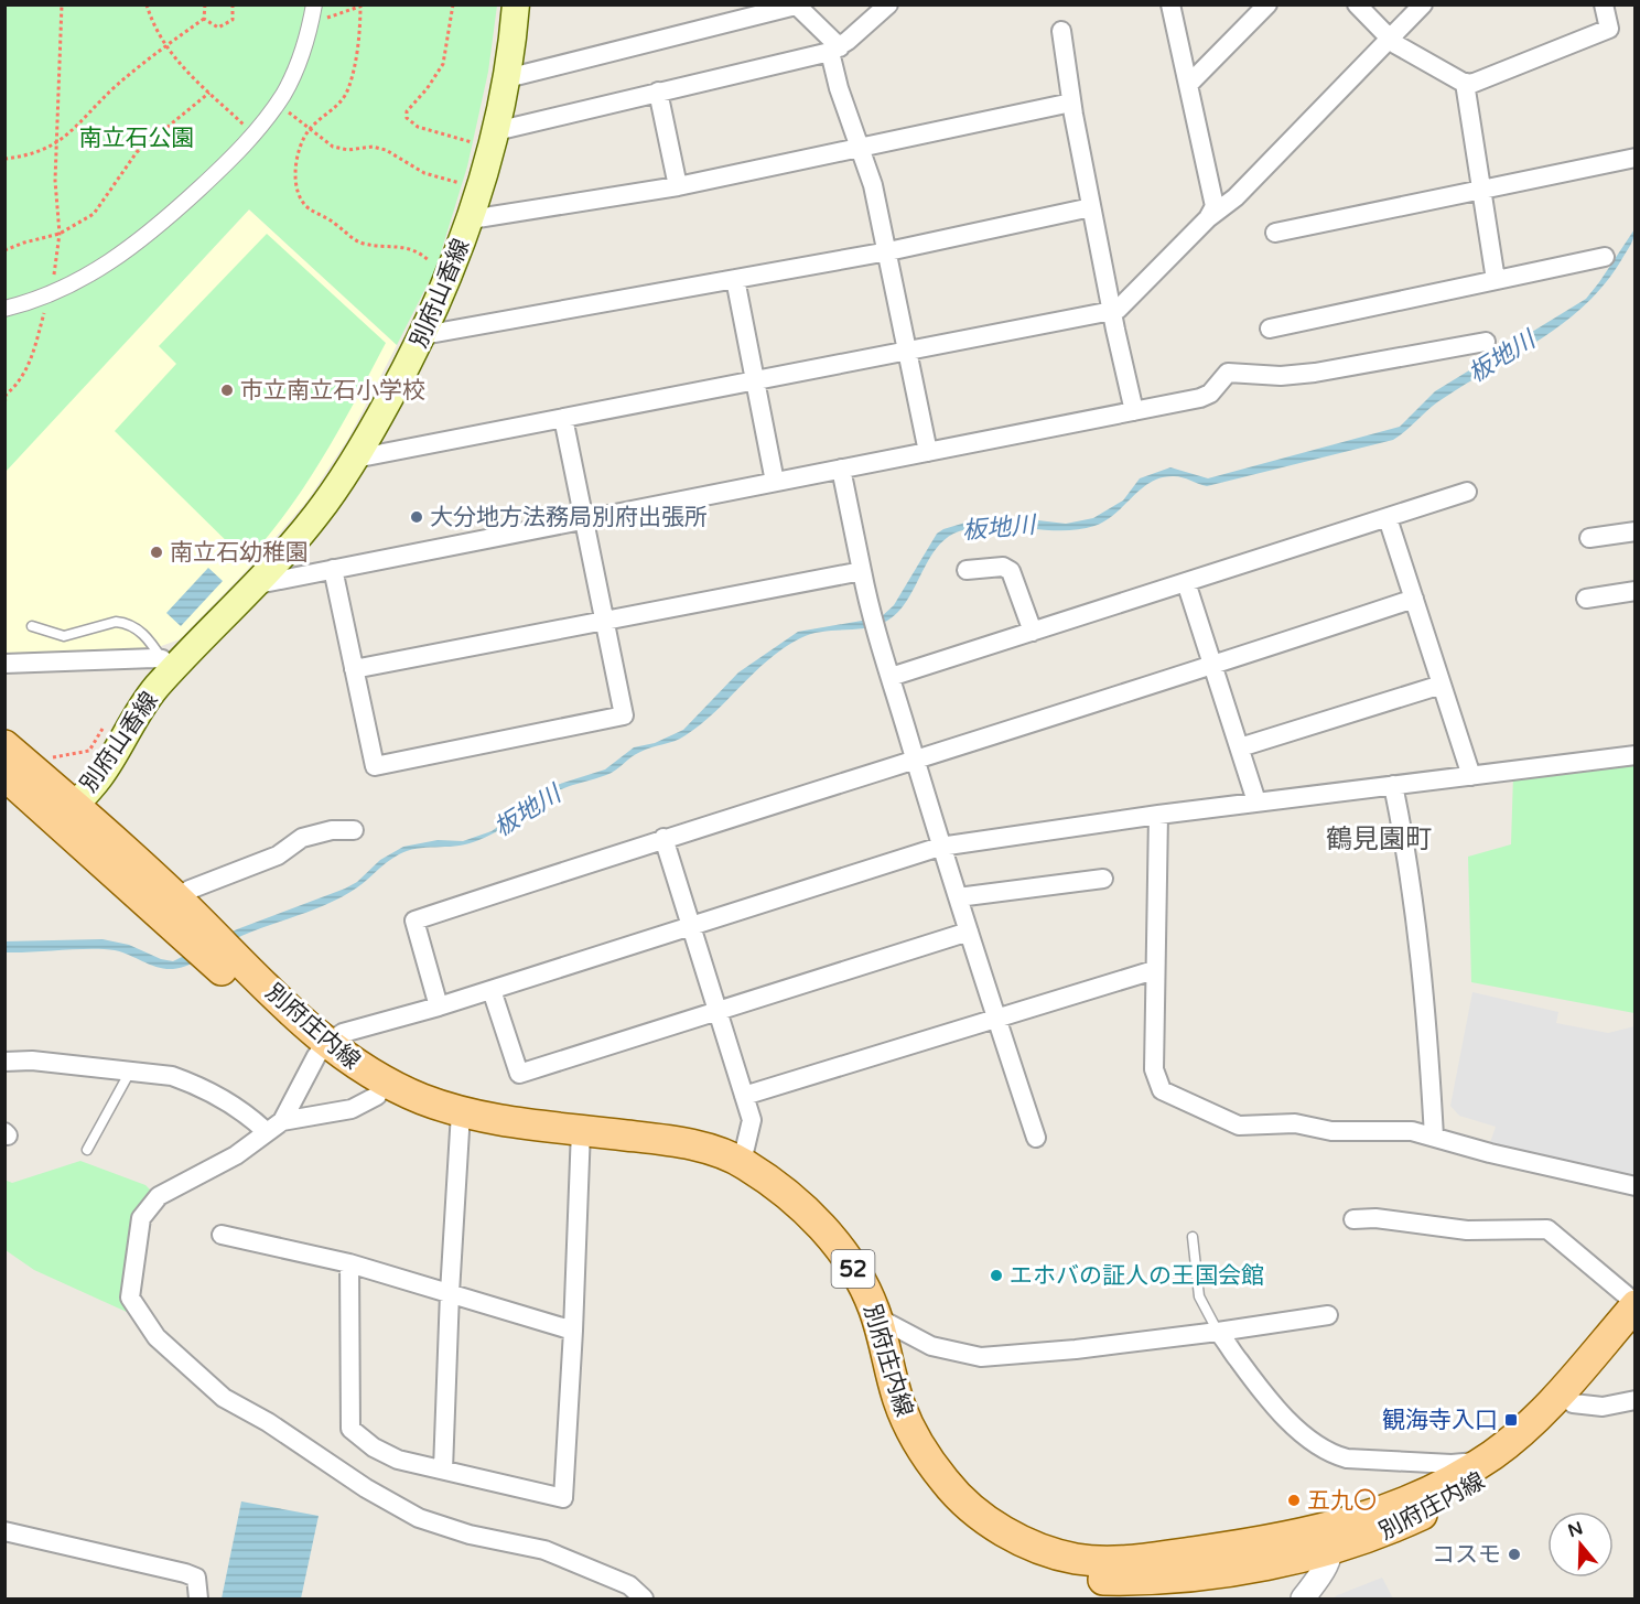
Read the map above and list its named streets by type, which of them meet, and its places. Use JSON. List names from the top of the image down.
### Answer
{
  "streets": {
    "main road": ["別府山香線", "別府庄内線", "52"]
  },
  "crossings": [
    ["別府山香線", "別府庄内線"]
  ],
  "districts": ["鶴見園町"],
  "water": ["板地川"],
  "parks": ["南立石公園"],
  "places": {
    "other": [
      "市立南立石小学校",
      "大分地方法務局別府出張所",
      "南立石幼稚園",
      "エホバの証人の王国会館",
      "五九〇",
      "コスモ"
    ],
    "transit": ["観海寺入口"]
  },
  "north": "top"
}
